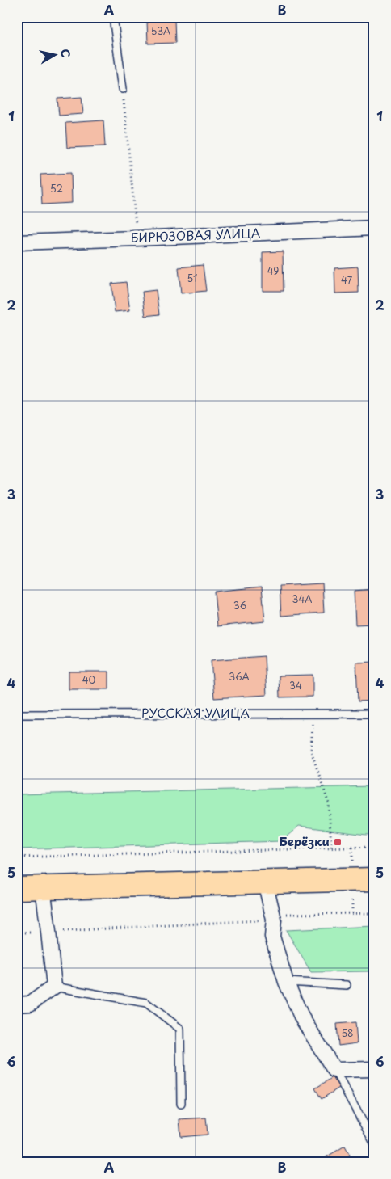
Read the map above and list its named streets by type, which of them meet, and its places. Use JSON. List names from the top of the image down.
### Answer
{
  "streets": {
    "street": ["БИРЮЗОВАЯ УЛИЦА"],
    "lane": ["РУССКАЯ УЛИЦА"]
  },
  "places": {
    "transit": ["Берёзки"]
  },
  "house_numbers": [
    "53А",
    "52",
    "49",
    "51",
    "47",
    "34А",
    "36",
    "36А",
    "40",
    "34",
    "58"
  ],
  "north": "right",
  "grid": {
    "columns": ["A", "B"],
    "rows": [
      "1",
      "2",
      "3",
      "4",
      "5",
      "6"
    ]
  }
}
